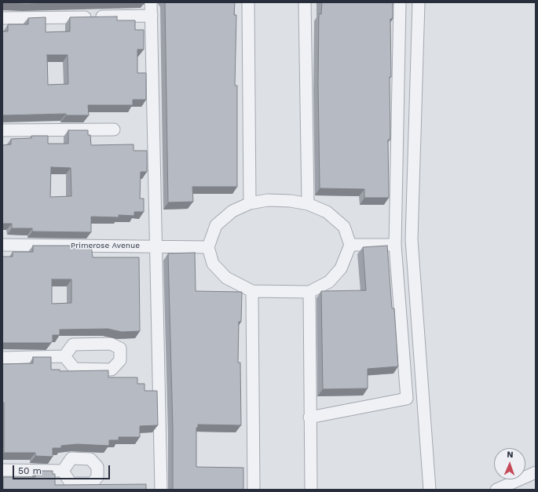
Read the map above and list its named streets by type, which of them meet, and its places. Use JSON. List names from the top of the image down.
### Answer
{
  "streets": {
    "street": ["Primerose Avenue"]
  },
  "scale_bar": "50 m",
  "north": "top"
}
